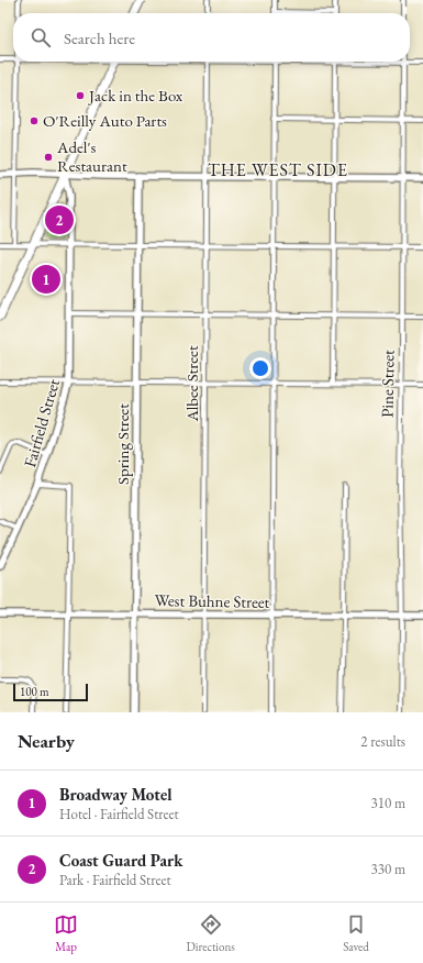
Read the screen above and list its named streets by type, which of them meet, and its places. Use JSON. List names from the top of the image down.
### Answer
{
  "streets": {
    "street": [
      "Albee Street",
      "Pine Street",
      "Fairfield Street",
      "Spring Street",
      "West Buhne Street"
    ]
  },
  "crossings": [
    ["Albee Street", "West Buhne Street"],
    ["Pine Street", "West Buhne Street"],
    ["Spring Street", "West Buhne Street"]
  ],
  "districts": ["THE WEST SIDE"],
  "places": ["Jack in the Box", "O'Reilly Auto Parts", "Adel's Restaurant"],
  "scale_bar": "100 m",
  "page": {
    "search": "Search here",
    "pins": ["2", "1"],
    "scale": "100 m",
    "heading": ["Nearby", "2 results"],
    "list": [
      {
        "mark": "1",
        "name": "Broadway Motel",
        "note": "Hotel · Fairfield Street",
        "value": "310 m"
      },
      {
        "mark": "2",
        "name": "Coast Guard Park",
        "note": "Park · Fairfield Street",
        "value": "330 m"
      }
    ],
    "nav": ["Map", "Directions", "Saved"]
  }
}
